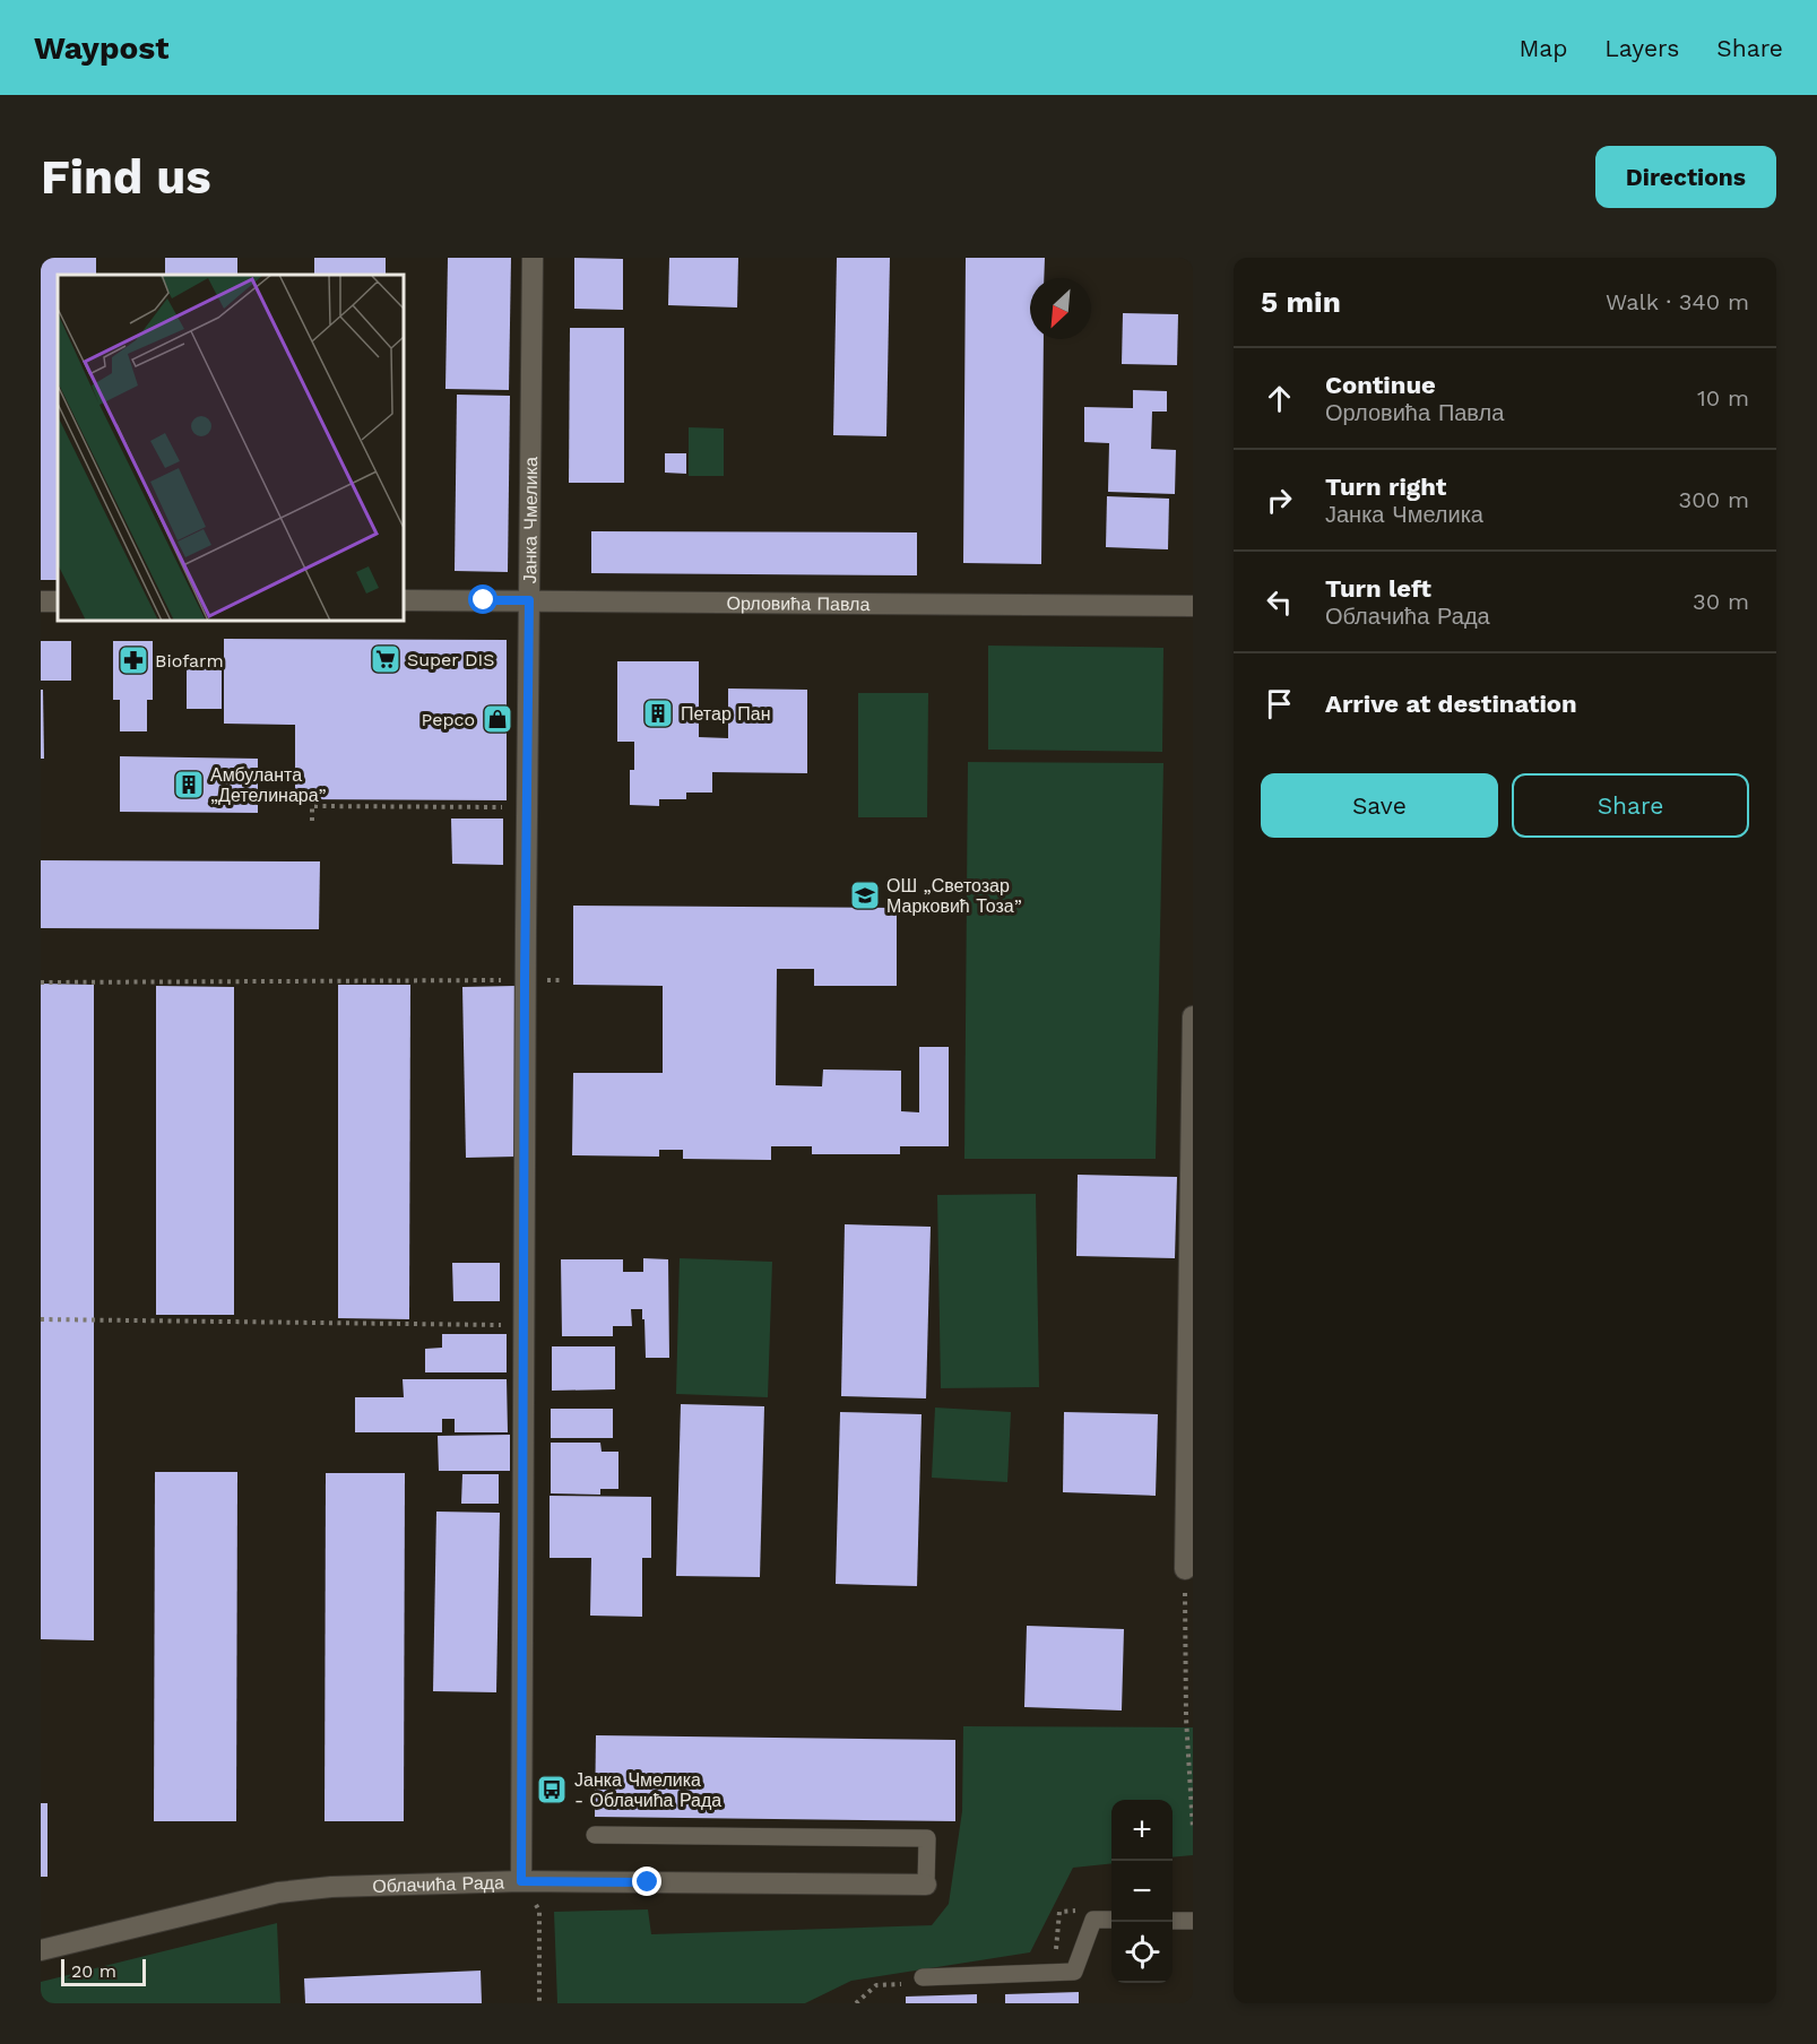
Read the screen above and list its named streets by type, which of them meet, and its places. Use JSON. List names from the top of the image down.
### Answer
{
  "streets": {
    "street": ["Јанка Чмелика", "Орловића Павла", "Облачића Рада"]
  },
  "crossings": [
    ["Јанка Чмелика", "Орловића Павла"],
    ["Јанка Чмелика", "Облачића Рада"]
  ],
  "places": {
    "supermarket": ["Super DIS"],
    "pharmacy": ["Biofarm"],
    "building": ["Петар Пан", "Амбуланта „Детелинара”"],
    "shop": ["Pepco"],
    "school or university": ["ОШ „Светозар Марковић Тоза”"],
    "bus stop": ["Јанка Чмелика - Облачића Рада"]
  },
  "scale_bar": "20 m",
  "north": "bottom left",
  "page": {
    "header": "Waypost",
    "nav": ["Map", "Layers", "Share"],
    "buttons": [
      "Directions",
      ["Save", "Share"]
    ],
    "title": "Find us",
    "heading": ["5 min", "Walk · 340 m"],
    "list": [
      ["Continue", "Орловића Павла", "10 m"],
      ["Turn right", "Јанка Чмелика", "300 m"],
      ["Turn left", "Облачића Рада", "30 m"],
      "Arrive at destination"
    ],
    "map_buttons": ["+", "−"],
    "scale": "20 m"
  }
}
